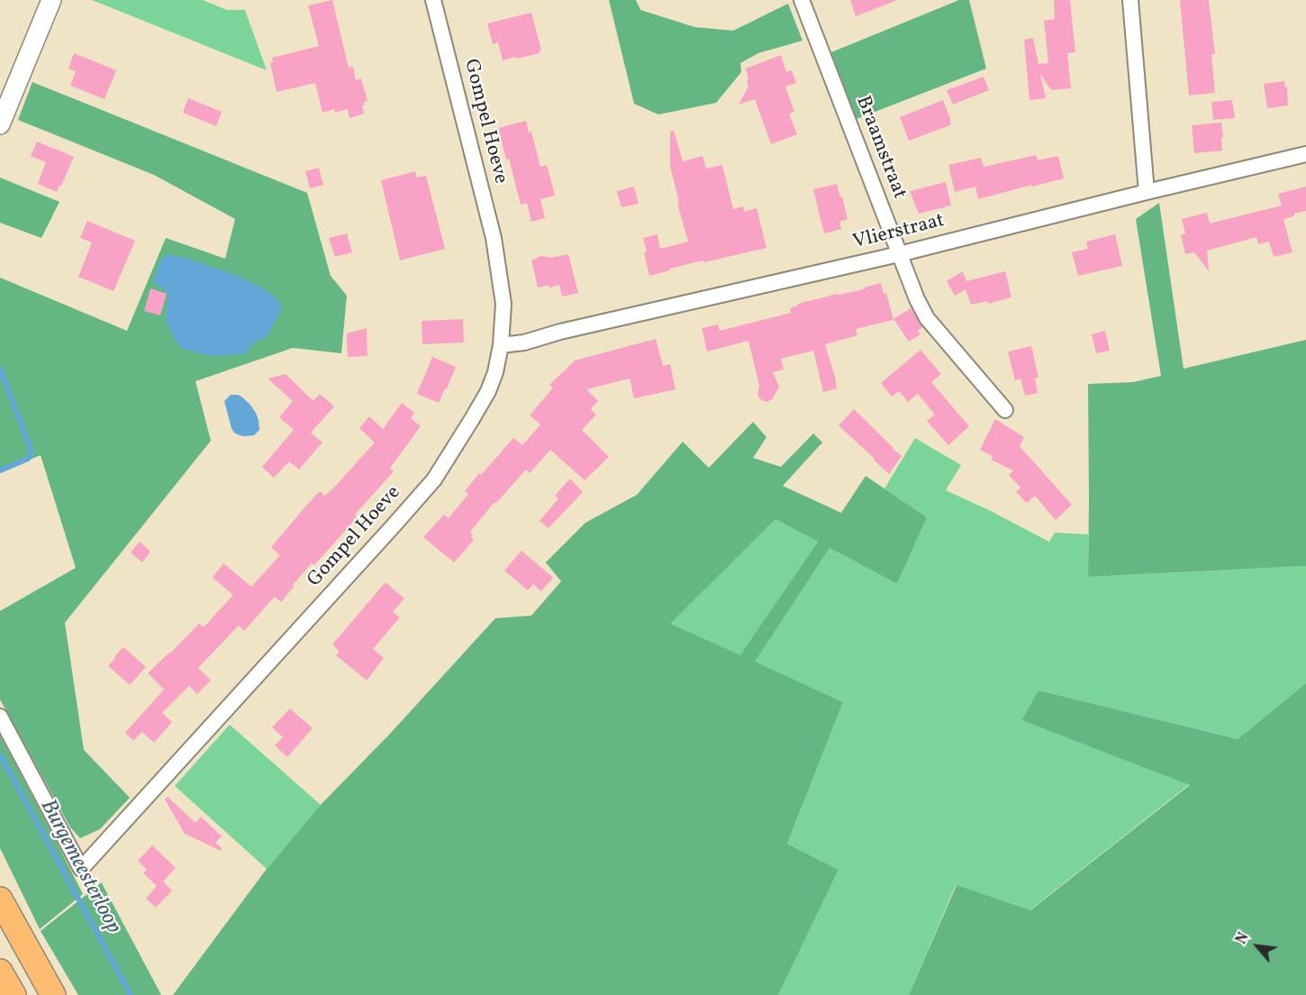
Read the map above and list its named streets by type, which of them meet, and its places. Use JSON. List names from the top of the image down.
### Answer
{
  "streets": {
    "street": ["Gompel Hoeve", "Braamstraat", "Vlierstraat"]
  },
  "crossings": [
    ["Gompel Hoeve", "Vlierstraat"],
    ["Braamstraat", "Vlierstraat"]
  ],
  "water": ["Burgemeesterloop"],
  "north": "top left"
}
